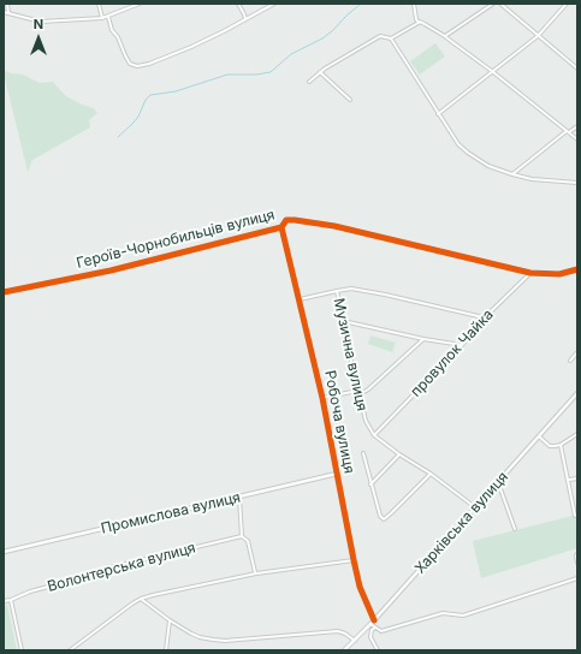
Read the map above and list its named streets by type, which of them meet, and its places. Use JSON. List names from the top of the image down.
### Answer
{
  "streets": {
    "street": [
      "Героїв-Чорнобильців вулиця",
      "провулок Чайка",
      "Музична вулиця",
      "Робоча вулиця",
      "Промислова вулиця",
      "Харківська вулиця",
      "Волонтерська вулиця"
    ]
  },
  "crossings": [
    ["Героїв-Чорнобильців вулиця", "провулок Чайка"],
    ["Героїв-Чорнобильців вулиця", "Робоча вулиця"],
    ["провулок Чайка", "Музична вулиця"],
    ["Музична вулиця", "Харківська вулиця"],
    ["Робоча вулиця", "Промислова вулиця"],
    ["Робоча вулиця", "Харківська вулиця"]
  ],
  "north": "top"
}
